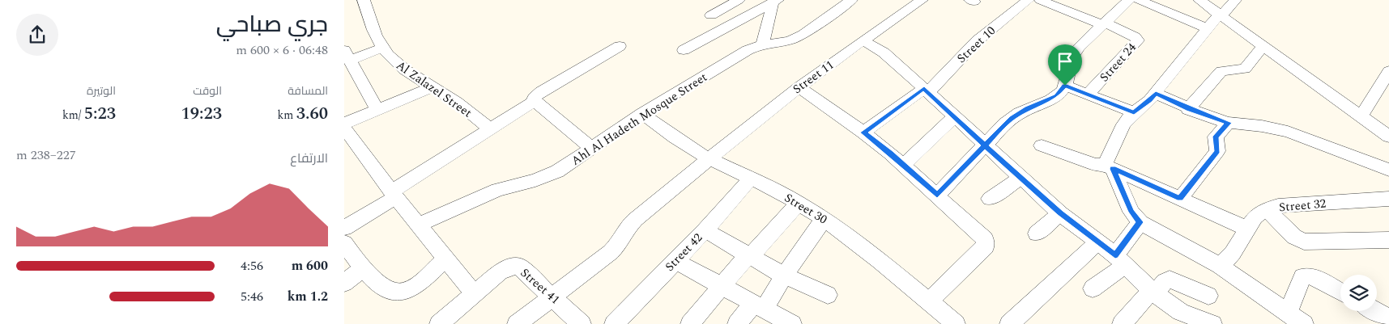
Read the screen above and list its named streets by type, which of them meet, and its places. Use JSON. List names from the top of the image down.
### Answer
{
  "streets": {
    "street": [
      "Street 10",
      "Street 24",
      "Street 11",
      "Al Zalazel Street",
      "Ahl Al Hadeth Mosque Street",
      "Street 32",
      "Street 30",
      "Street 42",
      "Street 41"
    ]
  },
  "crossings": [
    ["Street 11", "Street 30"],
    ["Street 11", "Street 41"],
    ["Ahl Al Hadeth Mosque Street", "Street 30"],
    ["Street 30", "Street 42"]
  ],
  "page": {
    "heading": ["جري صباحي", "06:48 · 6 × 600 m"],
    "stats": [
      ["المسافة", "3.60 km"],
      ["الوقت", "19:23"],
      ["الوتيرة", "5:23 /km"]
    ],
    "chart": ["الارتفاع", "227–238 m"],
    "list": [
      {
        "name": "600 m",
        "note": "4:56"
      },
      {
        "name": "1.2 km",
        "note": "5:46"
      }
    ]
  }
}
